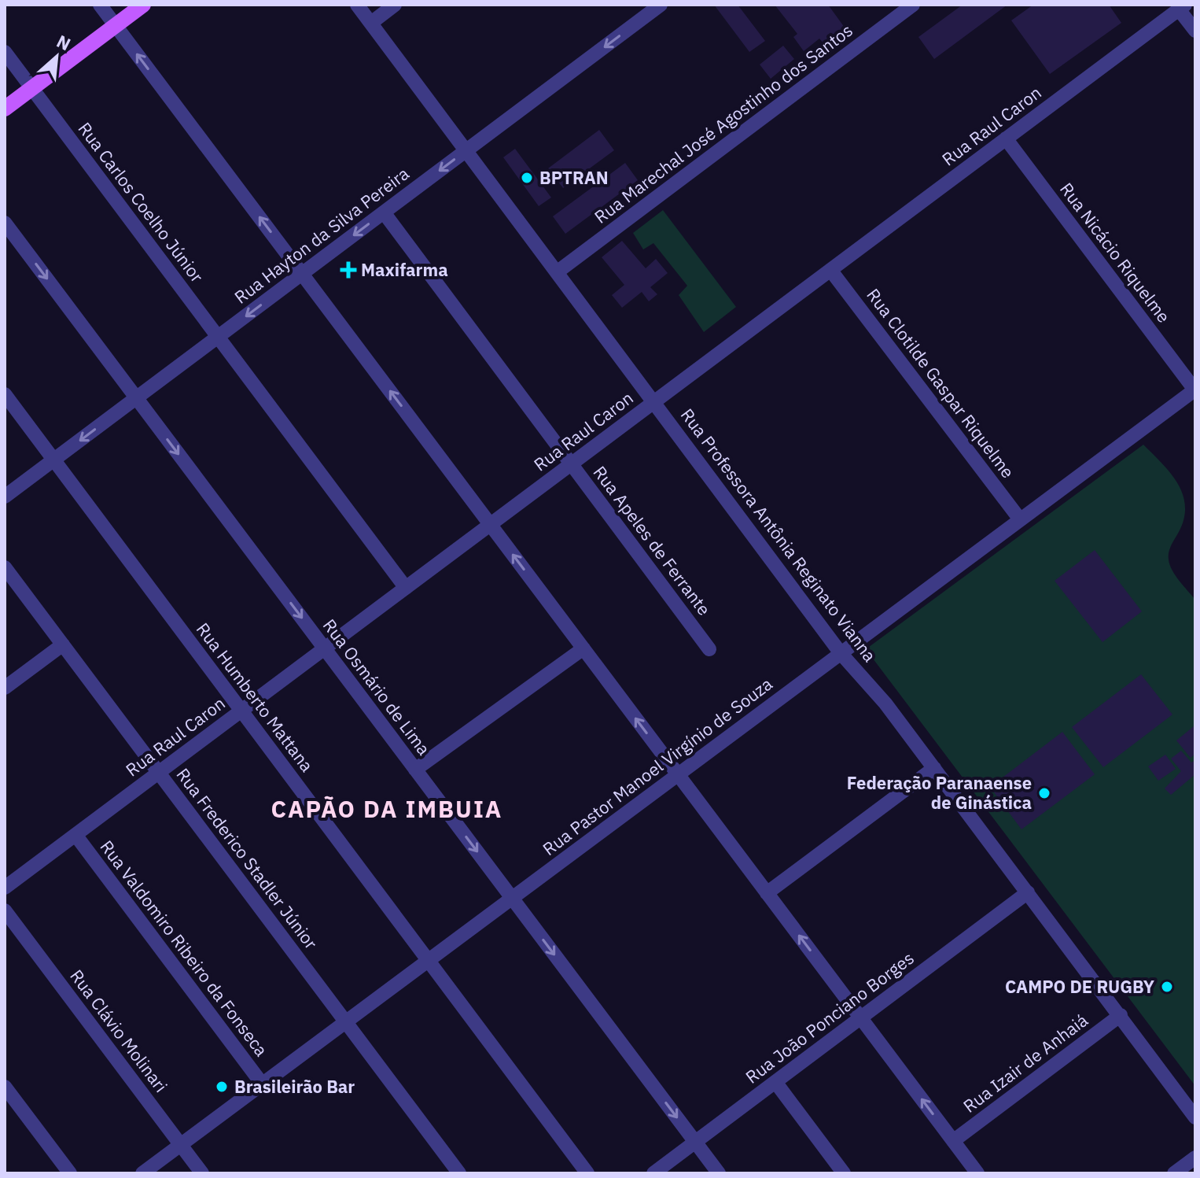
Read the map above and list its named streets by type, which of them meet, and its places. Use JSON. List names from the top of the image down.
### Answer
{
  "streets": {
    "street": [
      "Rua Marechal José Agostinho dos Santos",
      "Rua Raul Caron",
      "Rua Carlos Coelho Júnior",
      "Rua Hayton da Silva Pereira",
      "Rua Nicácio Riquelme",
      "Rua Clotilde Gaspar Riquelme",
      "Rua Professora Antônia Reginato Vianna",
      "Rua Apeles de Ferrante",
      "Rua Osmário de Lima",
      "Rua Humberto Mattana",
      "Rua Pastor Manoel Virgínio de Souza",
      "Rua Frederico Stadler Júnior",
      "Rua Valdomiro Ribeiro da Fonseca",
      "Rua João Ponciano Borges",
      "Rua Clávio Molinari",
      "Rua Izair de Anhaiá"
    ]
  },
  "crossings": [
    ["Rua Marechal José Agostinho dos Santos", "Rua Professora Antônia Reginato Vianna"],
    ["Rua Raul Caron", "Rua Carlos Coelho Júnior"],
    ["Rua Raul Caron", "Rua Nicácio Riquelme"],
    ["Rua Raul Caron", "Rua Clotilde Gaspar Riquelme"],
    ["Rua Raul Caron", "Rua Professora Antônia Reginato Vianna"],
    ["Rua Raul Caron", "Rua Apeles de Ferrante"],
    ["Rua Raul Caron", "Rua Osmário de Lima"],
    ["Rua Raul Caron", "Rua Humberto Mattana"],
    ["Rua Raul Caron", "Rua Frederico Stadler Júnior"],
    ["Rua Raul Caron", "Rua Valdomiro Ribeiro da Fonseca"],
    ["Rua Carlos Coelho Júnior", "Rua Hayton da Silva Pereira"],
    ["Rua Hayton da Silva Pereira", "Rua Professora Antônia Reginato Vianna"],
    ["Rua Hayton da Silva Pereira", "Rua Apeles de Ferrante"],
    ["Rua Hayton da Silva Pereira", "Rua Osmário de Lima"],
    ["Rua Hayton da Silva Pereira", "Rua Humberto Mattana"],
    ["Rua Nicácio Riquelme", "Rua Pastor Manoel Virgínio de Souza"],
    ["Rua Clotilde Gaspar Riquelme", "Rua Pastor Manoel Virgínio de Souza"],
    ["Rua Professora Antônia Reginato Vianna", "Rua Pastor Manoel Virgínio de Souza"],
    ["Rua Professora Antônia Reginato Vianna", "Rua João Ponciano Borges"],
    ["Rua Professora Antônia Reginato Vianna", "Rua Izair de Anhaiá"],
    ["Rua Osmário de Lima", "Rua Pastor Manoel Virgínio de Souza"],
    ["Rua Osmário de Lima", "Rua João Ponciano Borges"],
    ["Rua Humberto Mattana", "Rua Pastor Manoel Virgínio de Souza"],
    ["Rua Pastor Manoel Virgínio de Souza", "Rua Frederico Stadler Júnior"],
    ["Rua Pastor Manoel Virgínio de Souza", "Rua Valdomiro Ribeiro da Fonseca"],
    ["Rua Pastor Manoel Virgínio de Souza", "Rua Clávio Molinari"]
  ],
  "one_way": ["Rua Hayton da Silva Pereira", "Rua Osmário de Lima"],
  "districts": ["CAPÃO DA IMBUIA"],
  "places": {
    "other": [
      "BPTRAN",
      "Federação Paranaense de Ginástica",
      "CAMPO DE RUGBY",
      "Brasileirão Bar"
    ],
    "health": ["Maxifarma"]
  },
  "north": "top right"
}
